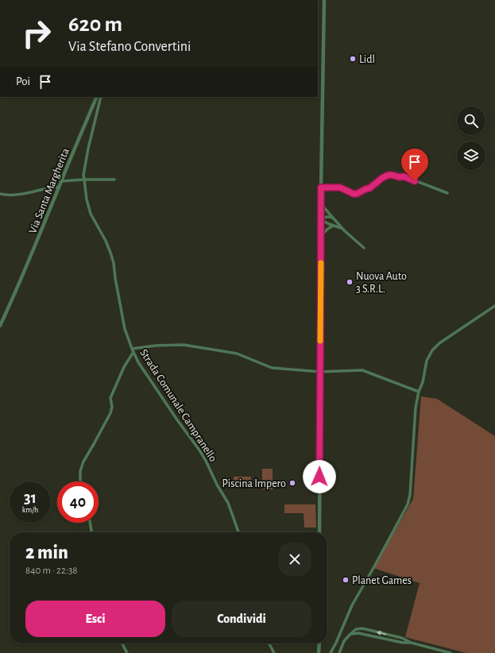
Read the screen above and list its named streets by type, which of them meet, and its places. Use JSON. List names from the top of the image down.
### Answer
{
  "streets": {
    "street": ["Via Santa Margherita", "Strada Comunale Campranello"]
  },
  "places": [
    "Lidl",
    "Nuova Auto 3 S.R.L.",
    "Piscina Impero",
    "Planet Games"
  ],
  "page": {
    "turn": ["620 m", "Via Stefano Convertini"],
    "then": "Poi",
    "speed": "31 km/h",
    "limit": "40",
    "heading": ["2 min", "840 m · 22:38"],
    "buttons": ["Esci", "Condividi"]
  }
}
